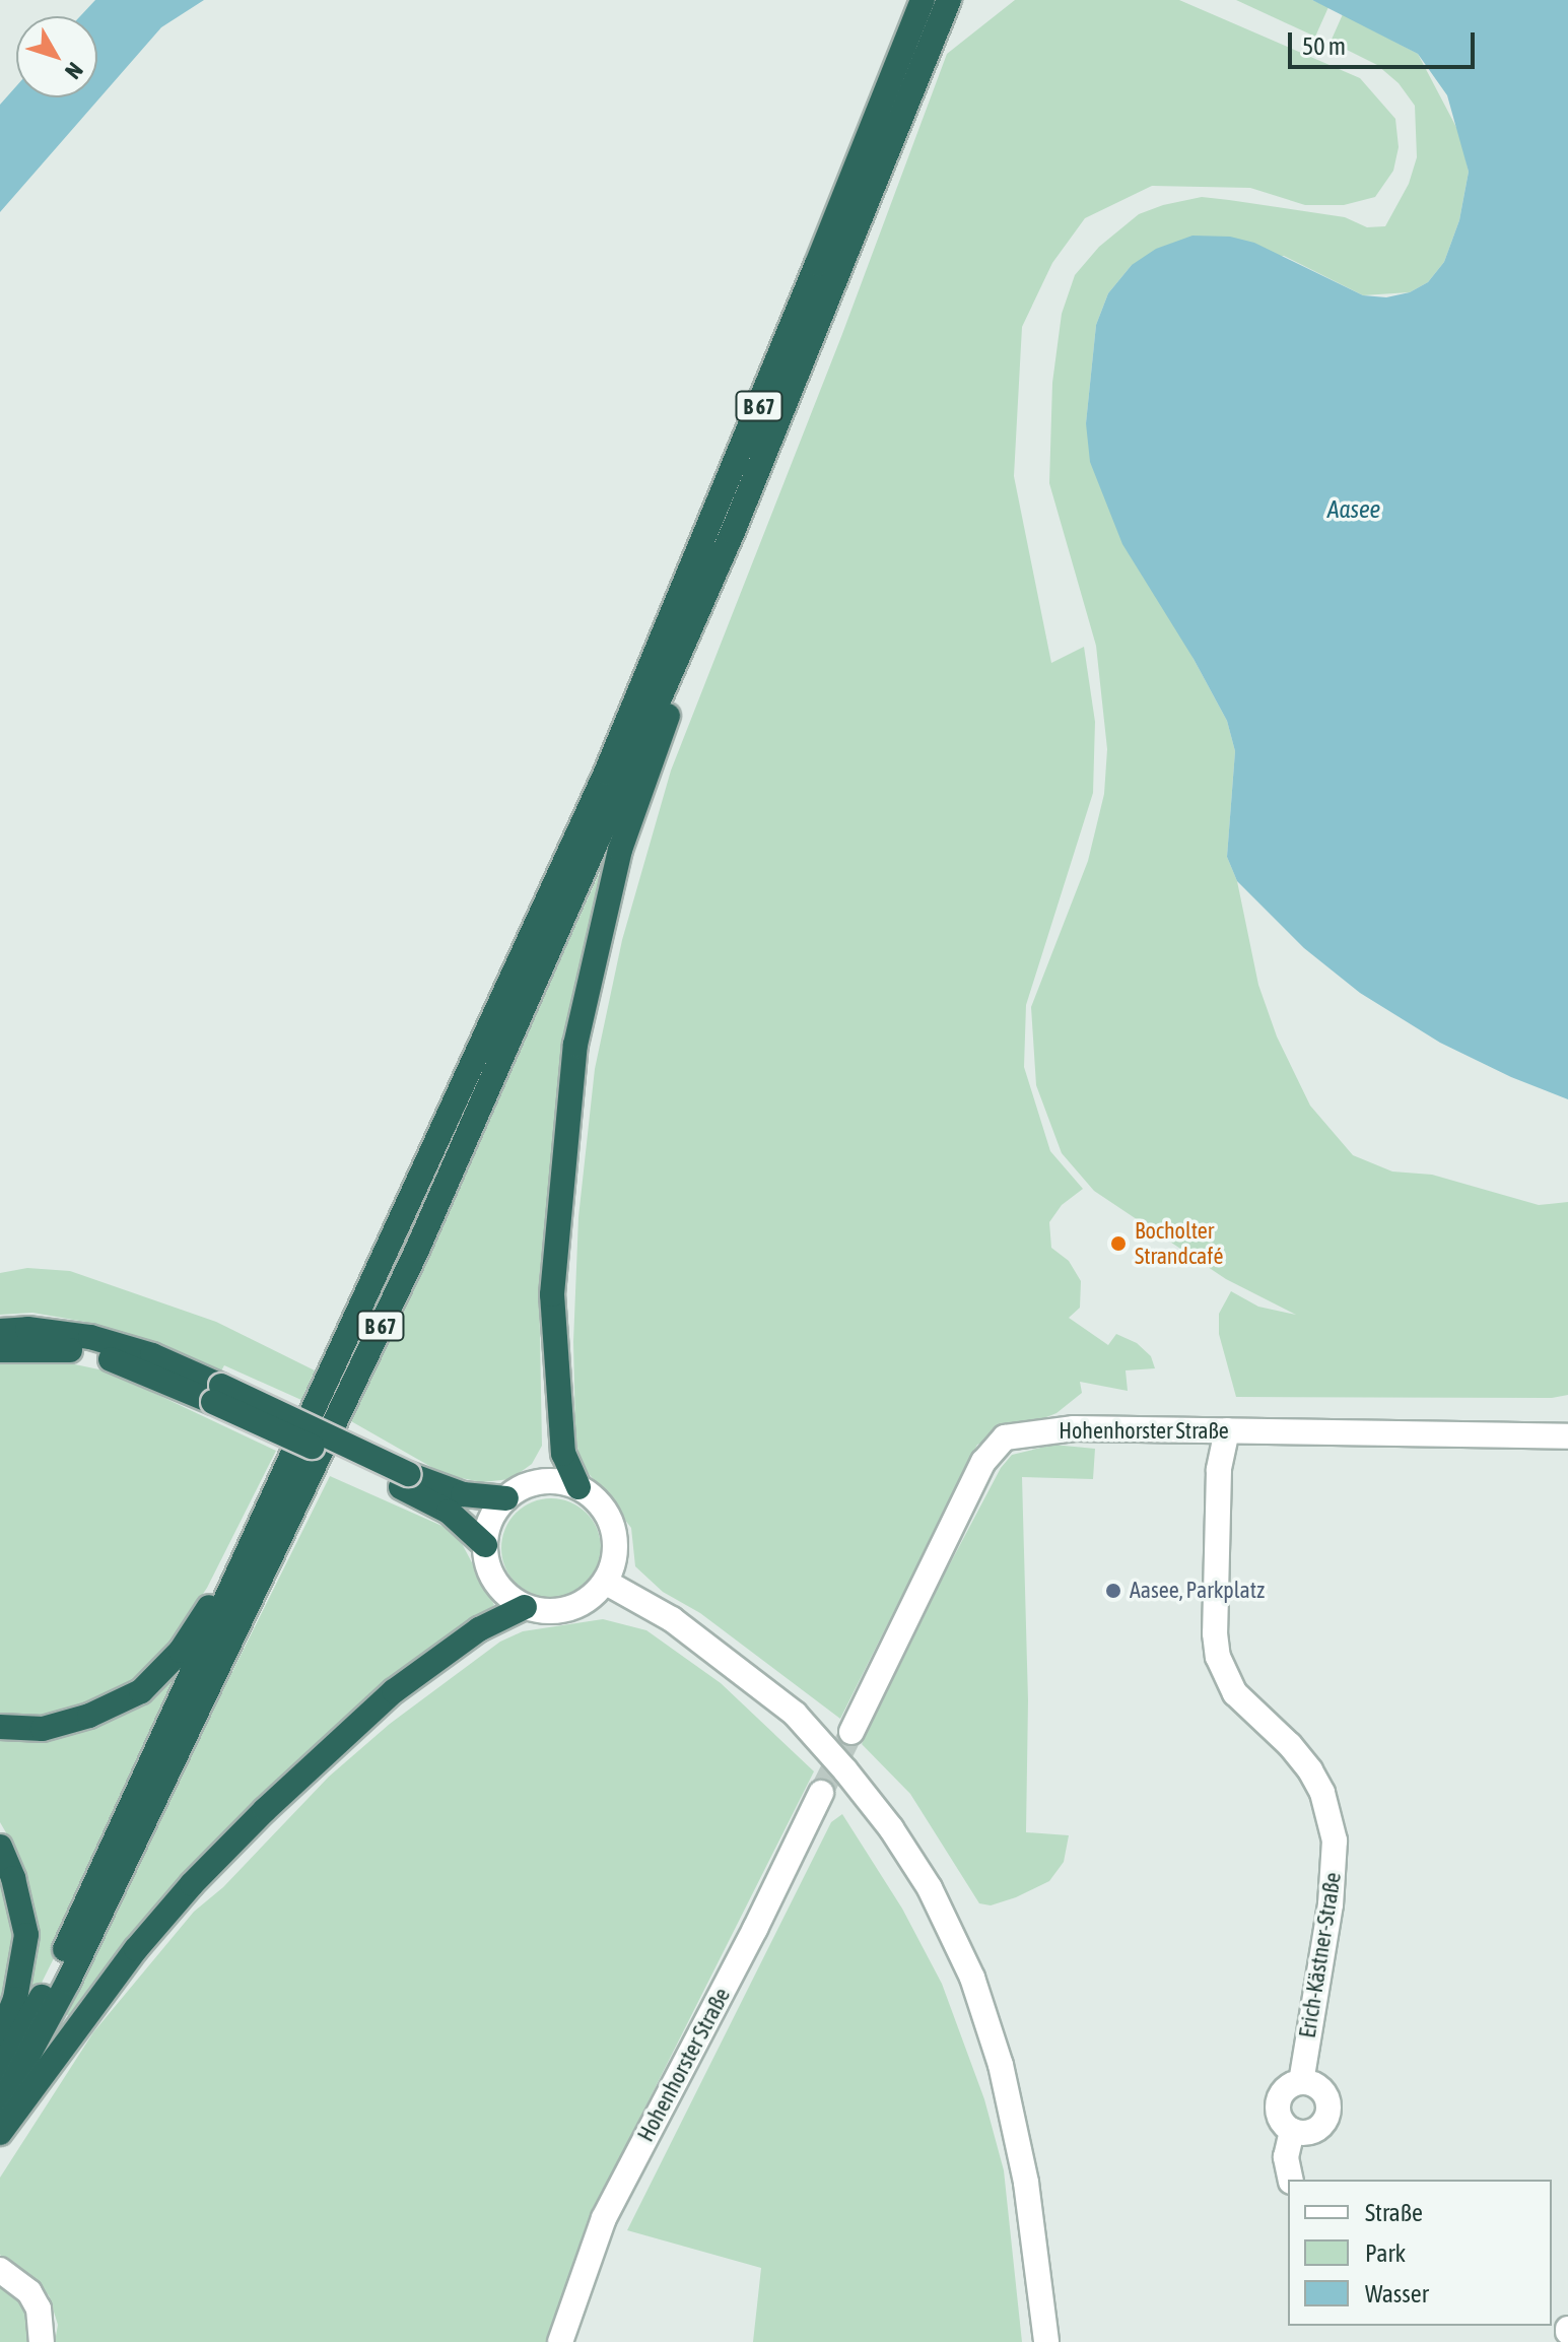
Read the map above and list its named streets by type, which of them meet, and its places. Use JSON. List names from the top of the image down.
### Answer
{
  "streets": {
    "highway": ["B 67"],
    "street": ["Hohenhorster Straße", "Erich-Kästner-Straße"]
  },
  "crossings": [
    ["Hohenhorster Straße", "Erich-Kästner-Straße"]
  ],
  "water": ["Aasee"],
  "places": ["Bocholter Strandcafé", "Aasee, Parkplatz"],
  "legend": ["Straße", "Park", "Wasser"],
  "scale_bar": "50 m",
  "north": "bottom right"
}
